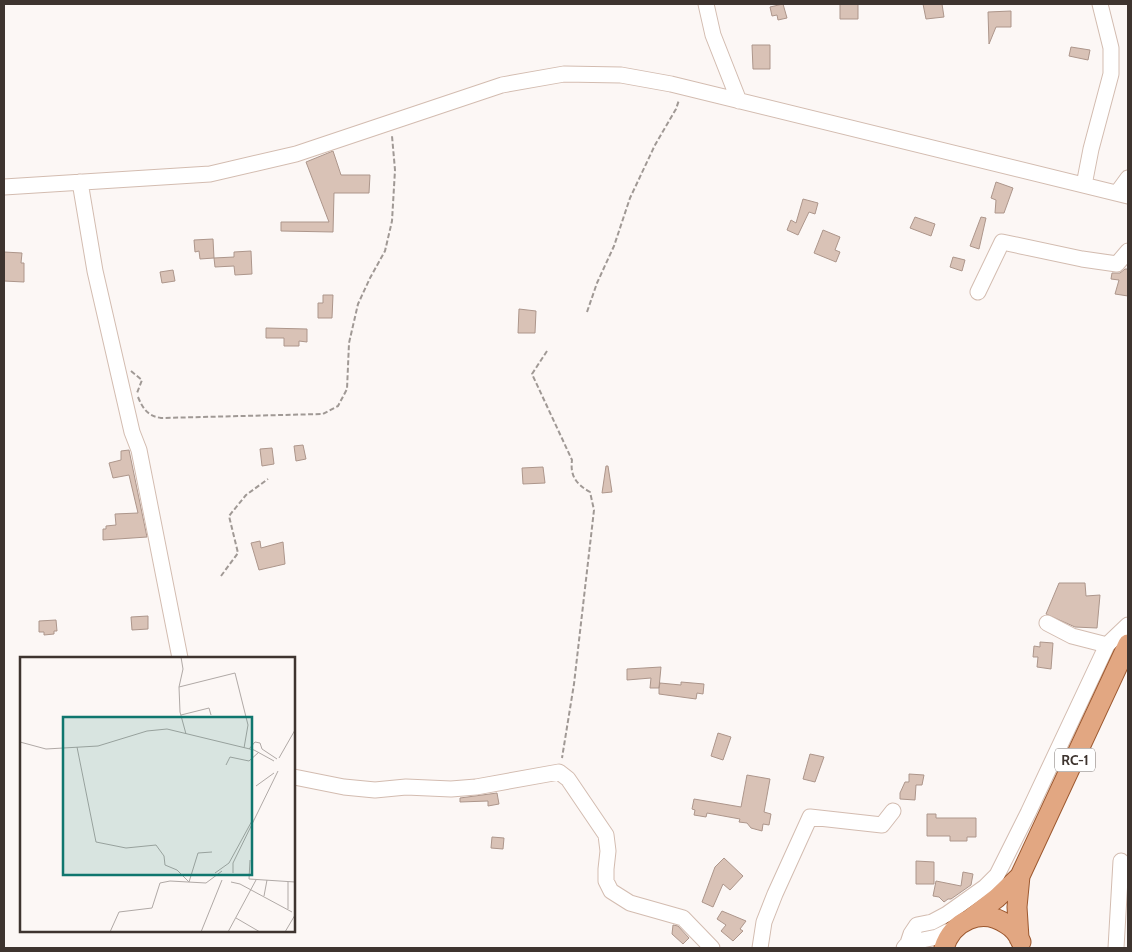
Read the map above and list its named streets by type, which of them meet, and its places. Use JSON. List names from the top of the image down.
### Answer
{
  "streets": {
    "main road": ["RC-1"]
  }
}
